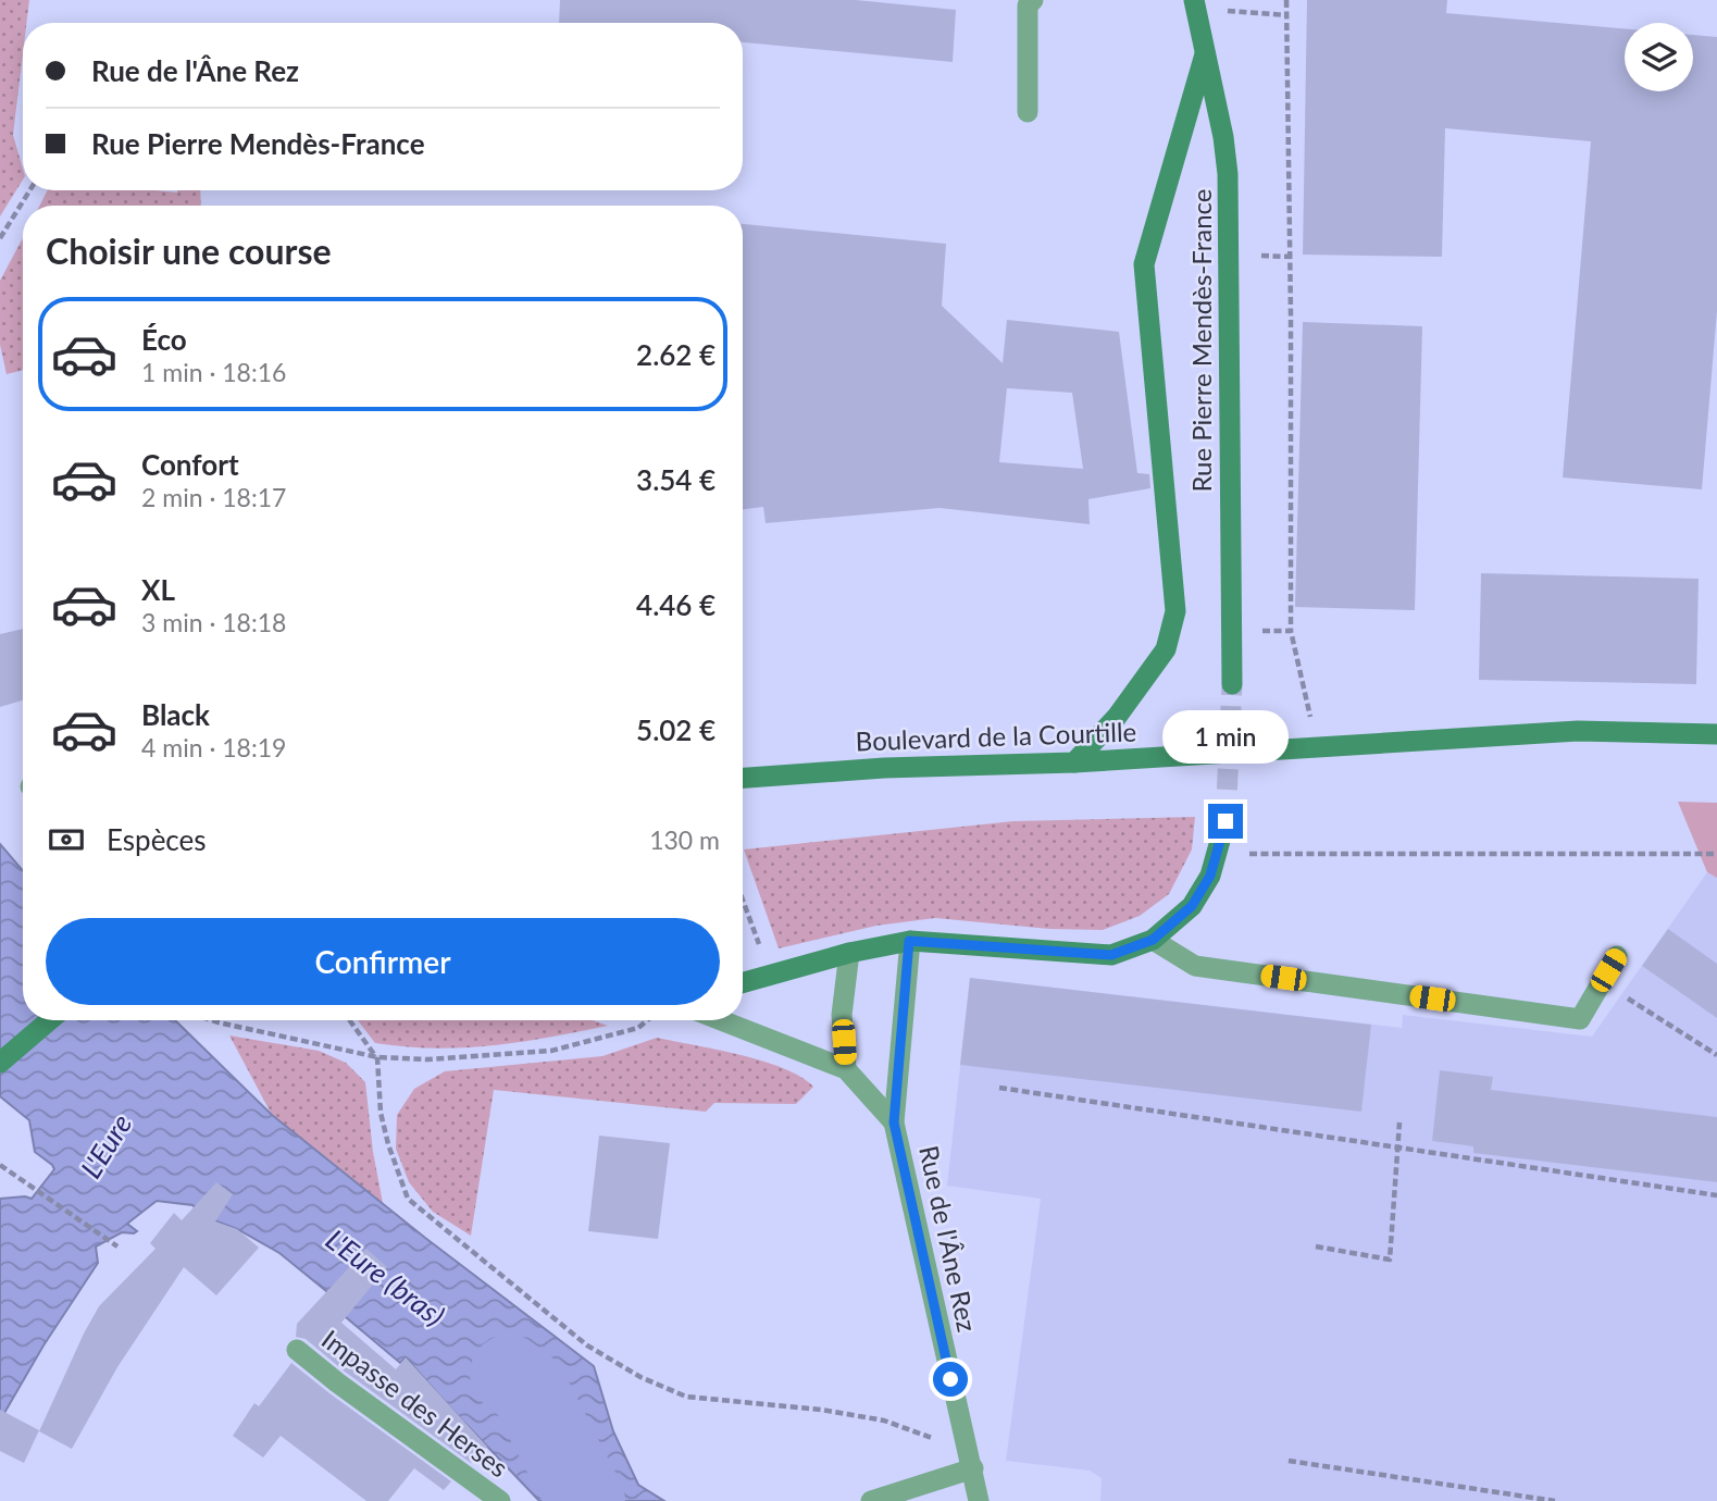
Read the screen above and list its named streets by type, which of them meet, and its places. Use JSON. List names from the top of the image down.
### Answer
{
  "streets": {
    "main road": ["Rue Pierre Mendès-France", "Boulevard de la Courtille"],
    "street": ["Rue de l'Âne Rez", "Impasse des Herses"]
  },
  "water": ["L'Eure", "L'Eure (bras)"],
  "page": {
    "banner": ["Rue de l'Âne Rez", "Rue Pierre Mendès-France"],
    "heading": "Choisir une course",
    "list": [
      {
        "name": "Éco",
        "note": "1 min · 18:16",
        "value": "2.62 €"
      },
      {
        "name": "Confort",
        "note": "2 min · 18:17",
        "value": "3.54 €"
      },
      {
        "name": "XL",
        "note": "3 min · 18:18",
        "value": "4.46 €"
      },
      {
        "name": "Black",
        "note": "4 min · 18:19",
        "value": "5.02 €"
      }
    ],
    "bubble": "1 min",
    "pay": ["Espèces", "130 m"],
    "buttons": "Confirmer"
  }
}
